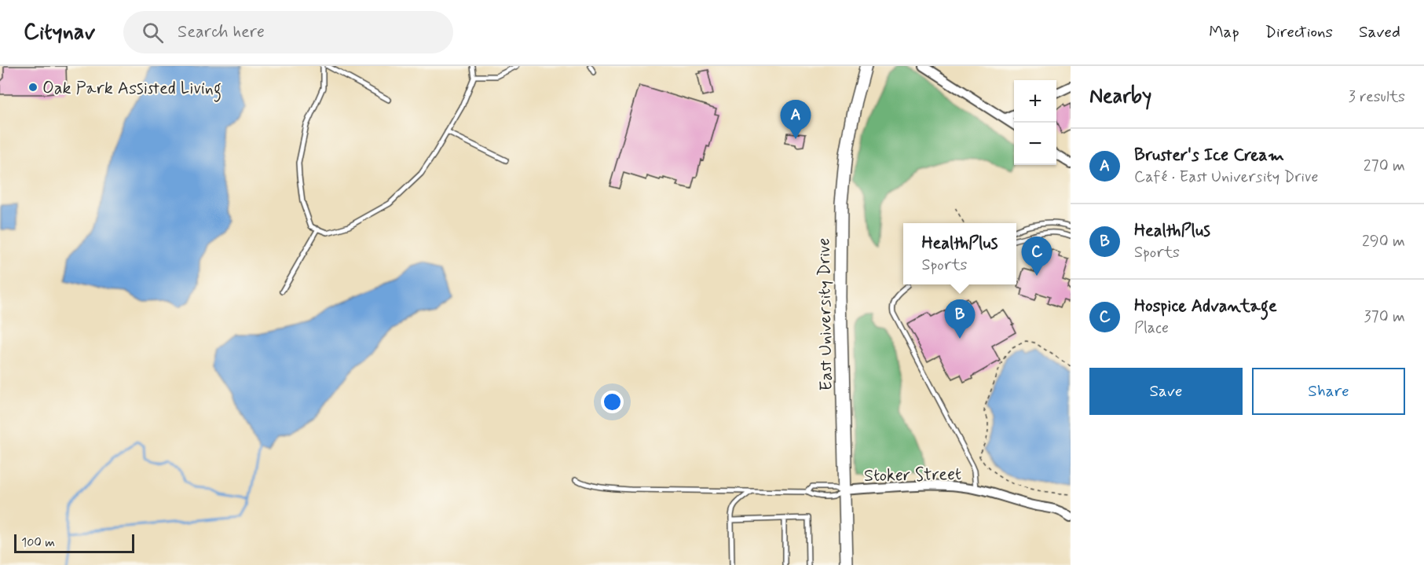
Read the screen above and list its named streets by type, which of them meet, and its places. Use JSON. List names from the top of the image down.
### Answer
{
  "streets": {
    "main road": ["East University Drive"],
    "street": ["Stoker Street"]
  },
  "crossings": [
    ["East University Drive", "Stoker Street"]
  ],
  "places": ["Oak Park Assisted Living"],
  "scale_bar": "100 m",
  "page": {
    "header": "Citynav",
    "search": "Search here",
    "nav": ["Map", "Directions", "Saved"],
    "heading": ["Nearby", "3 results"],
    "map_buttons": ["+", "−"],
    "pins": ["A", "C", "B"],
    "list": [
      {
        "mark": "A",
        "name": "Bruster's Ice Cream",
        "note": "Café · East University Drive",
        "value": "270 m"
      },
      {
        "mark": "B",
        "name": "HealthPlus",
        "note": "Sports",
        "value": "290 m"
      },
      {
        "mark": "C",
        "name": "Hospice Advantage",
        "note": "Place",
        "value": "370 m"
      }
    ],
    "popup": ["HealthPlus", "Sports"],
    "buttons": ["Save", "Share"],
    "scale": "100 m"
  }
}
